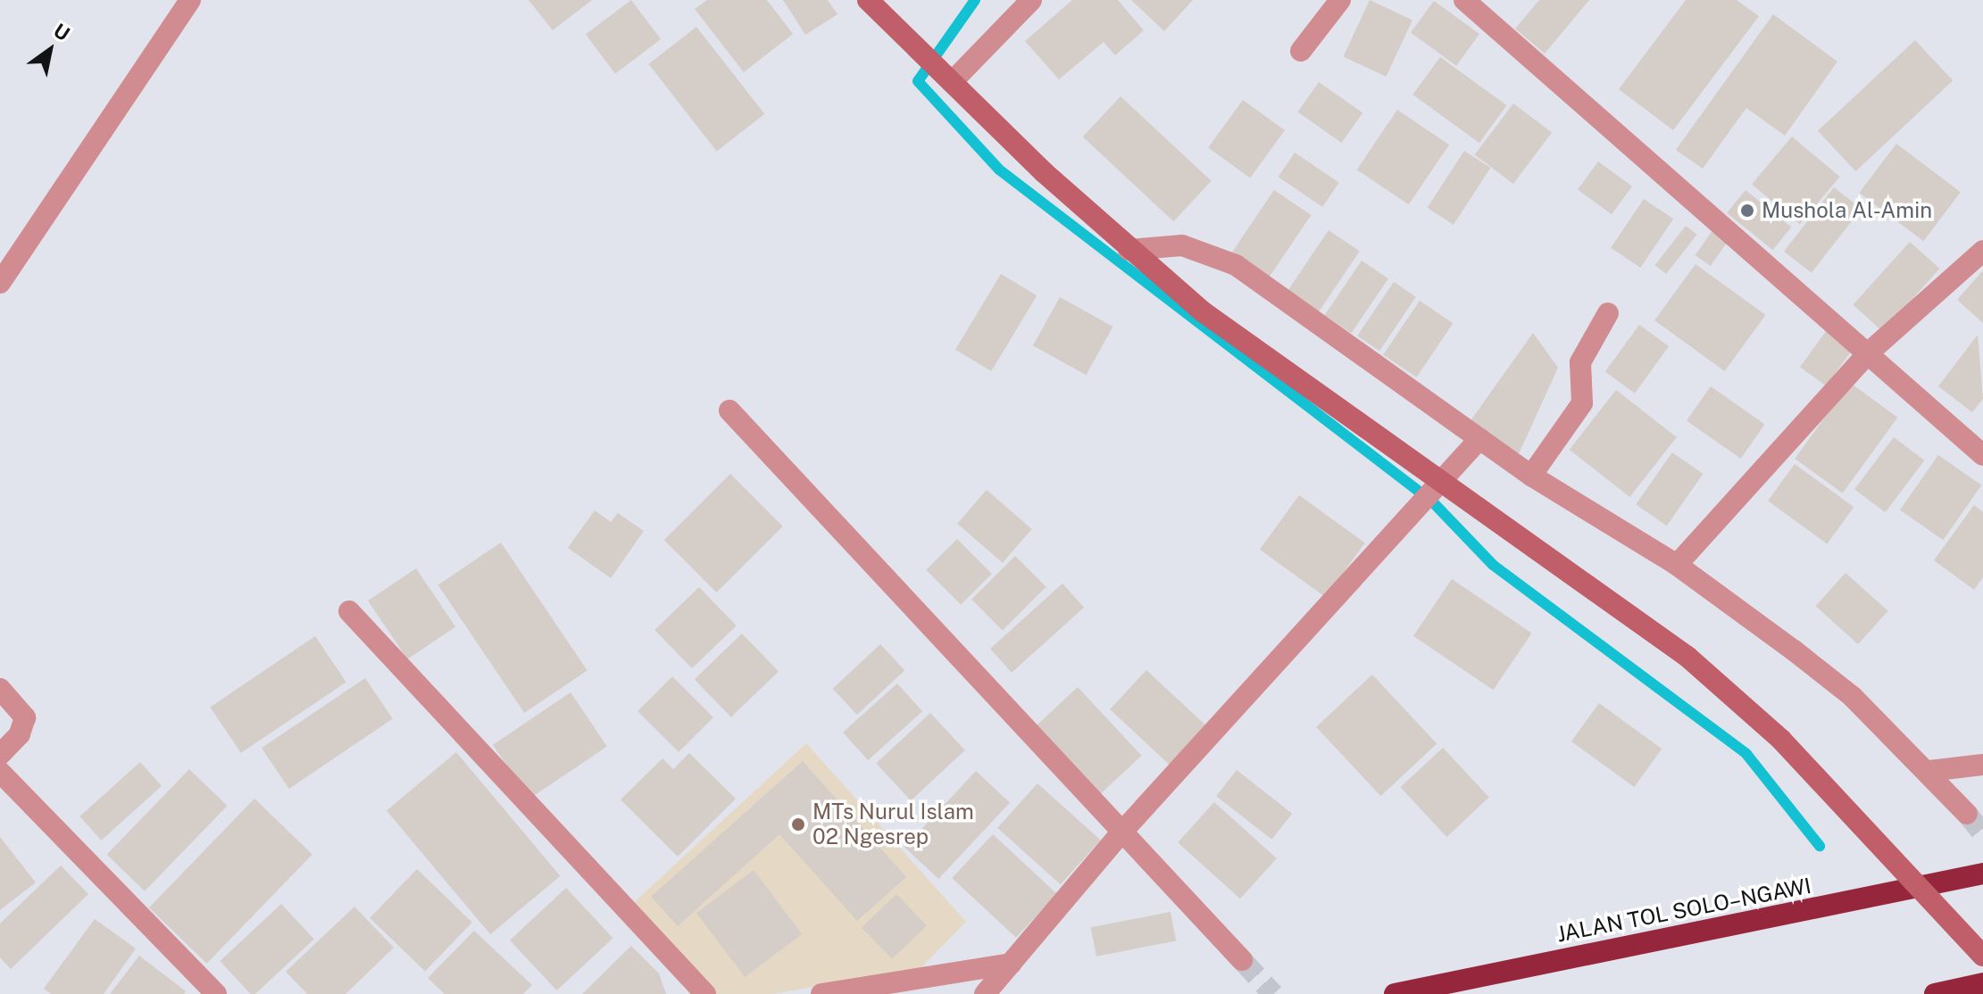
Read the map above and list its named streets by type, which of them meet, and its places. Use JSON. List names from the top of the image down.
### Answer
{
  "streets": {
    "highway": ["JALAN TOL SOLO–NGAWI"]
  },
  "places": ["Mushola Al-Amin", "MTs Nurul Islam 02 Ngesrep"],
  "north": "top right"
}
